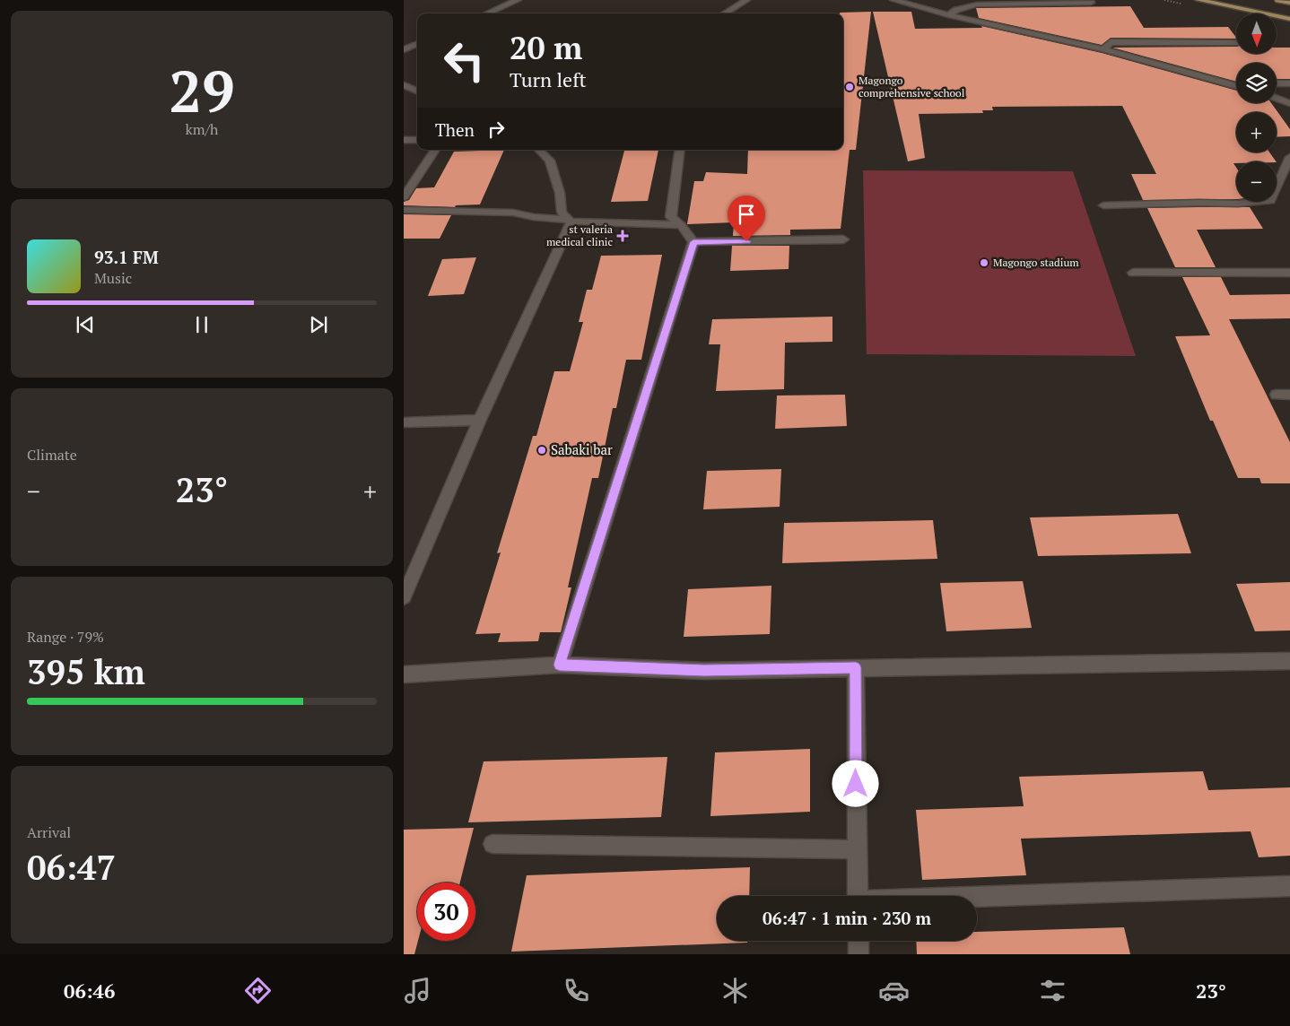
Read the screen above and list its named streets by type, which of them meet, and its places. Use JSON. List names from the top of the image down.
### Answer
{
  "places": {
    "other": ["Magongo comprehensive school", "Magongo stadium", "Sabaki bar"],
    "health": ["st valeria medical clinic"]
  },
  "north": "bottom",
  "page": {
    "tile": [
      ["29", "km/h"],
      "Climate",
      ["Range · 79%", "395 km"],
      ["Arrival", "06:47"]
    ],
    "map_buttons": ["+", "−"],
    "turn": ["20 m", "Turn left"],
    "then": "Then",
    "song": ["93.1 FM", "Music"],
    "heat": ["−", "23°", "+"],
    "limit": "30",
    "trip": "06:47 · 1 min · 230 m",
    "tabs": ["06:46", "23°"]
  }
}
